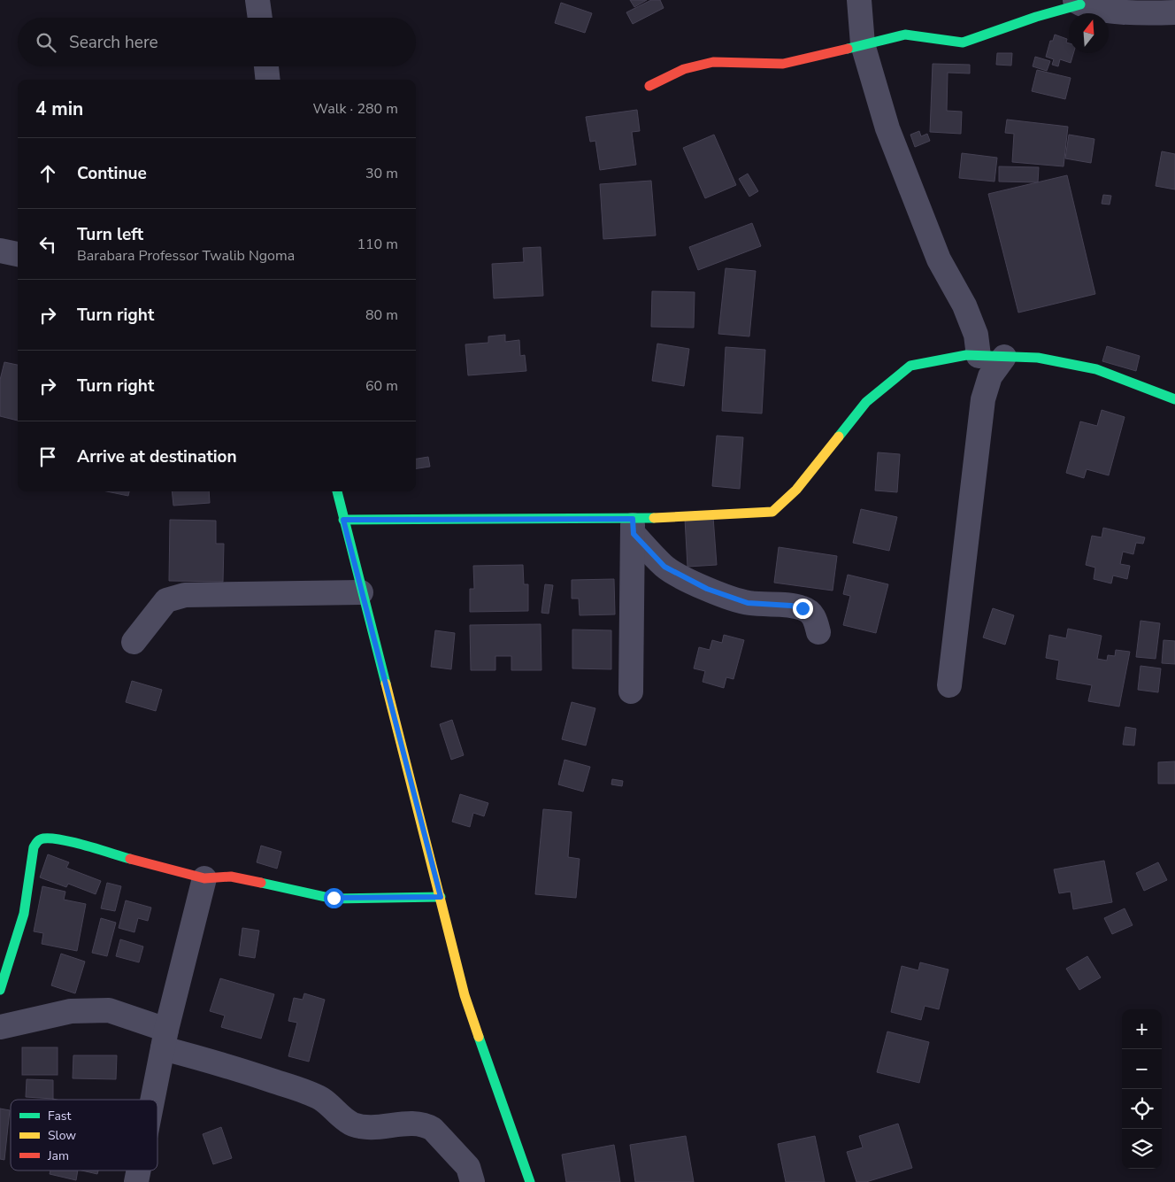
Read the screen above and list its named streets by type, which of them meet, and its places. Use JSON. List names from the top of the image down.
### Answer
{
  "legend": ["Fast", "Slow", "Jam"],
  "north": "top",
  "page": {
    "search": "Search here",
    "heading": ["4 min", "Walk · 280 m"],
    "list": [
      ["Continue", "30 m"],
      ["Turn left", "Barabara Professor Twalib Ngoma", "110 m"],
      ["Turn right", "80 m"],
      ["Turn right", "60 m"],
      "Arrive at destination"
    ],
    "map_buttons": ["+", "−"]
  }
}
